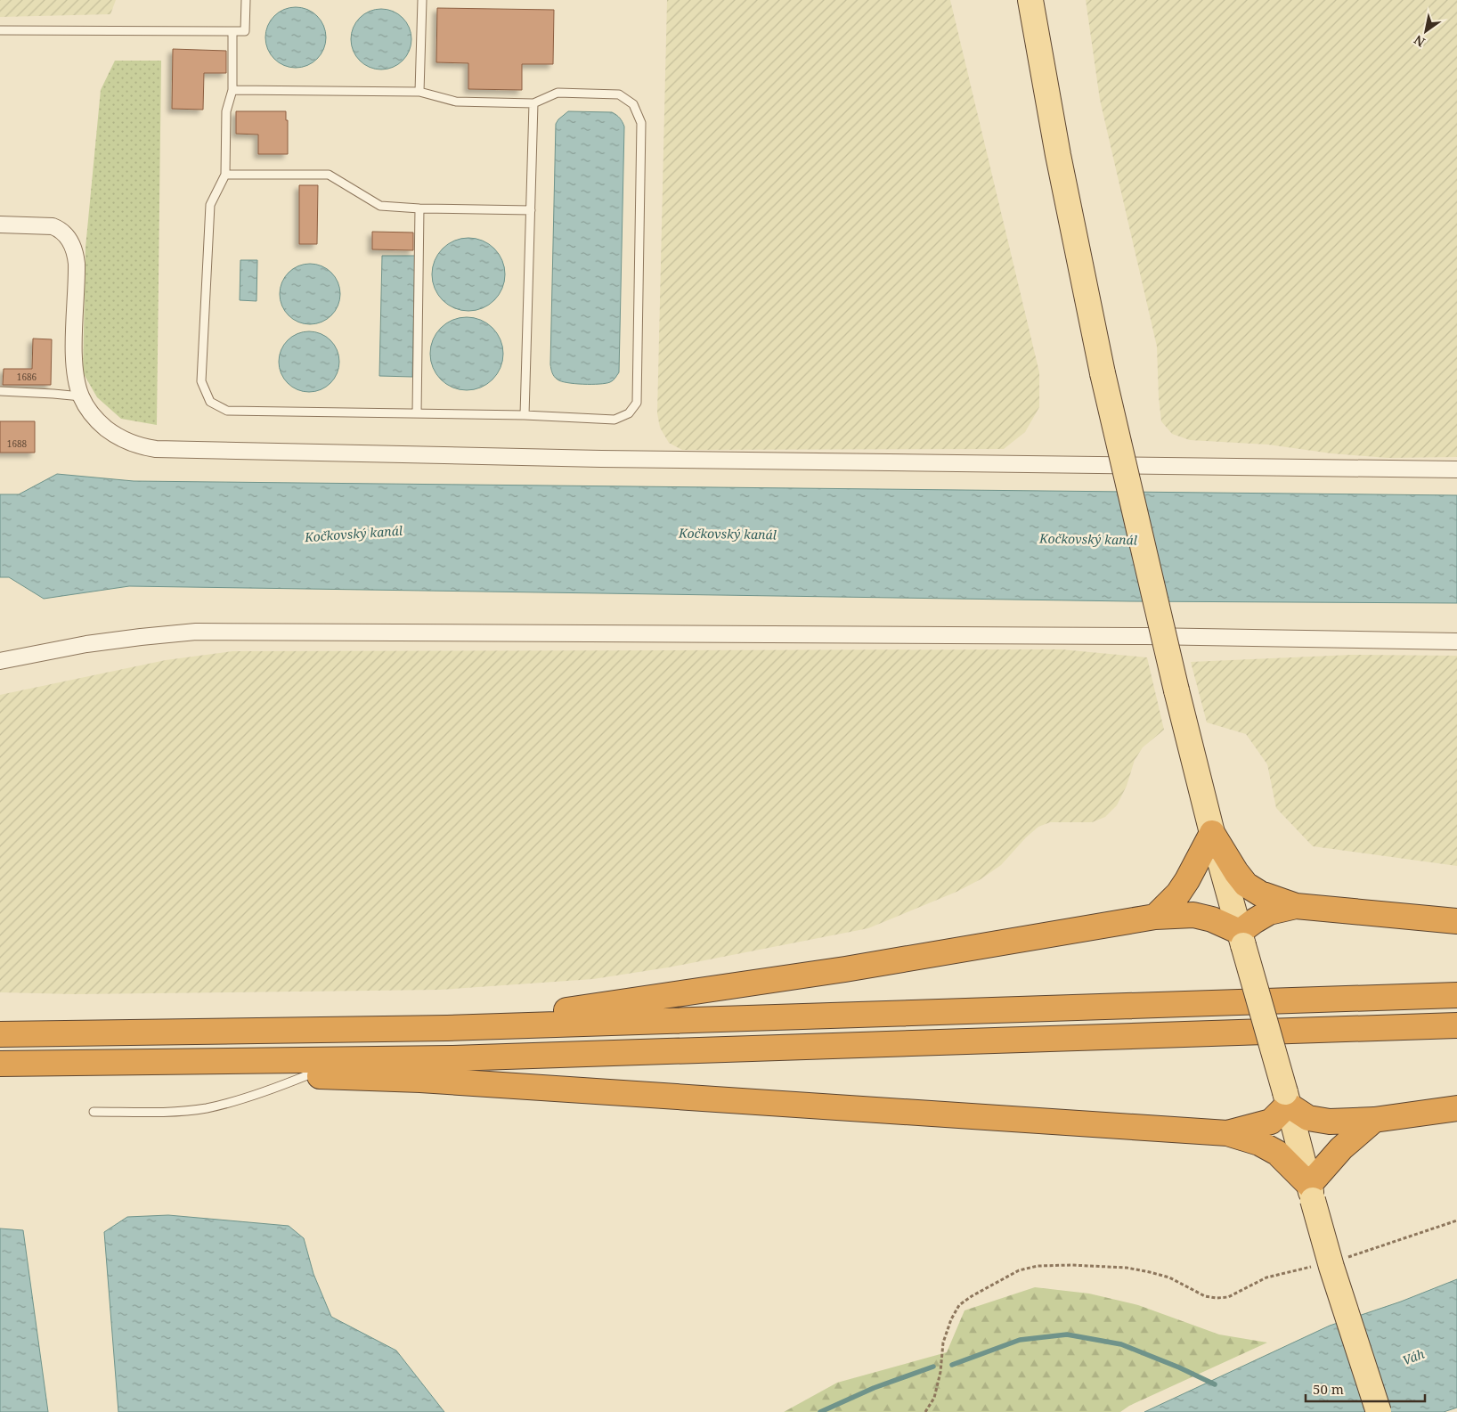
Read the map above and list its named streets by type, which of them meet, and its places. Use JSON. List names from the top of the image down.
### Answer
{
  "water": ["Kočkovský kanál", "Váh"],
  "house_numbers": ["1686", "1688"],
  "scale_bar": "50 m",
  "north": "bottom left"
}
